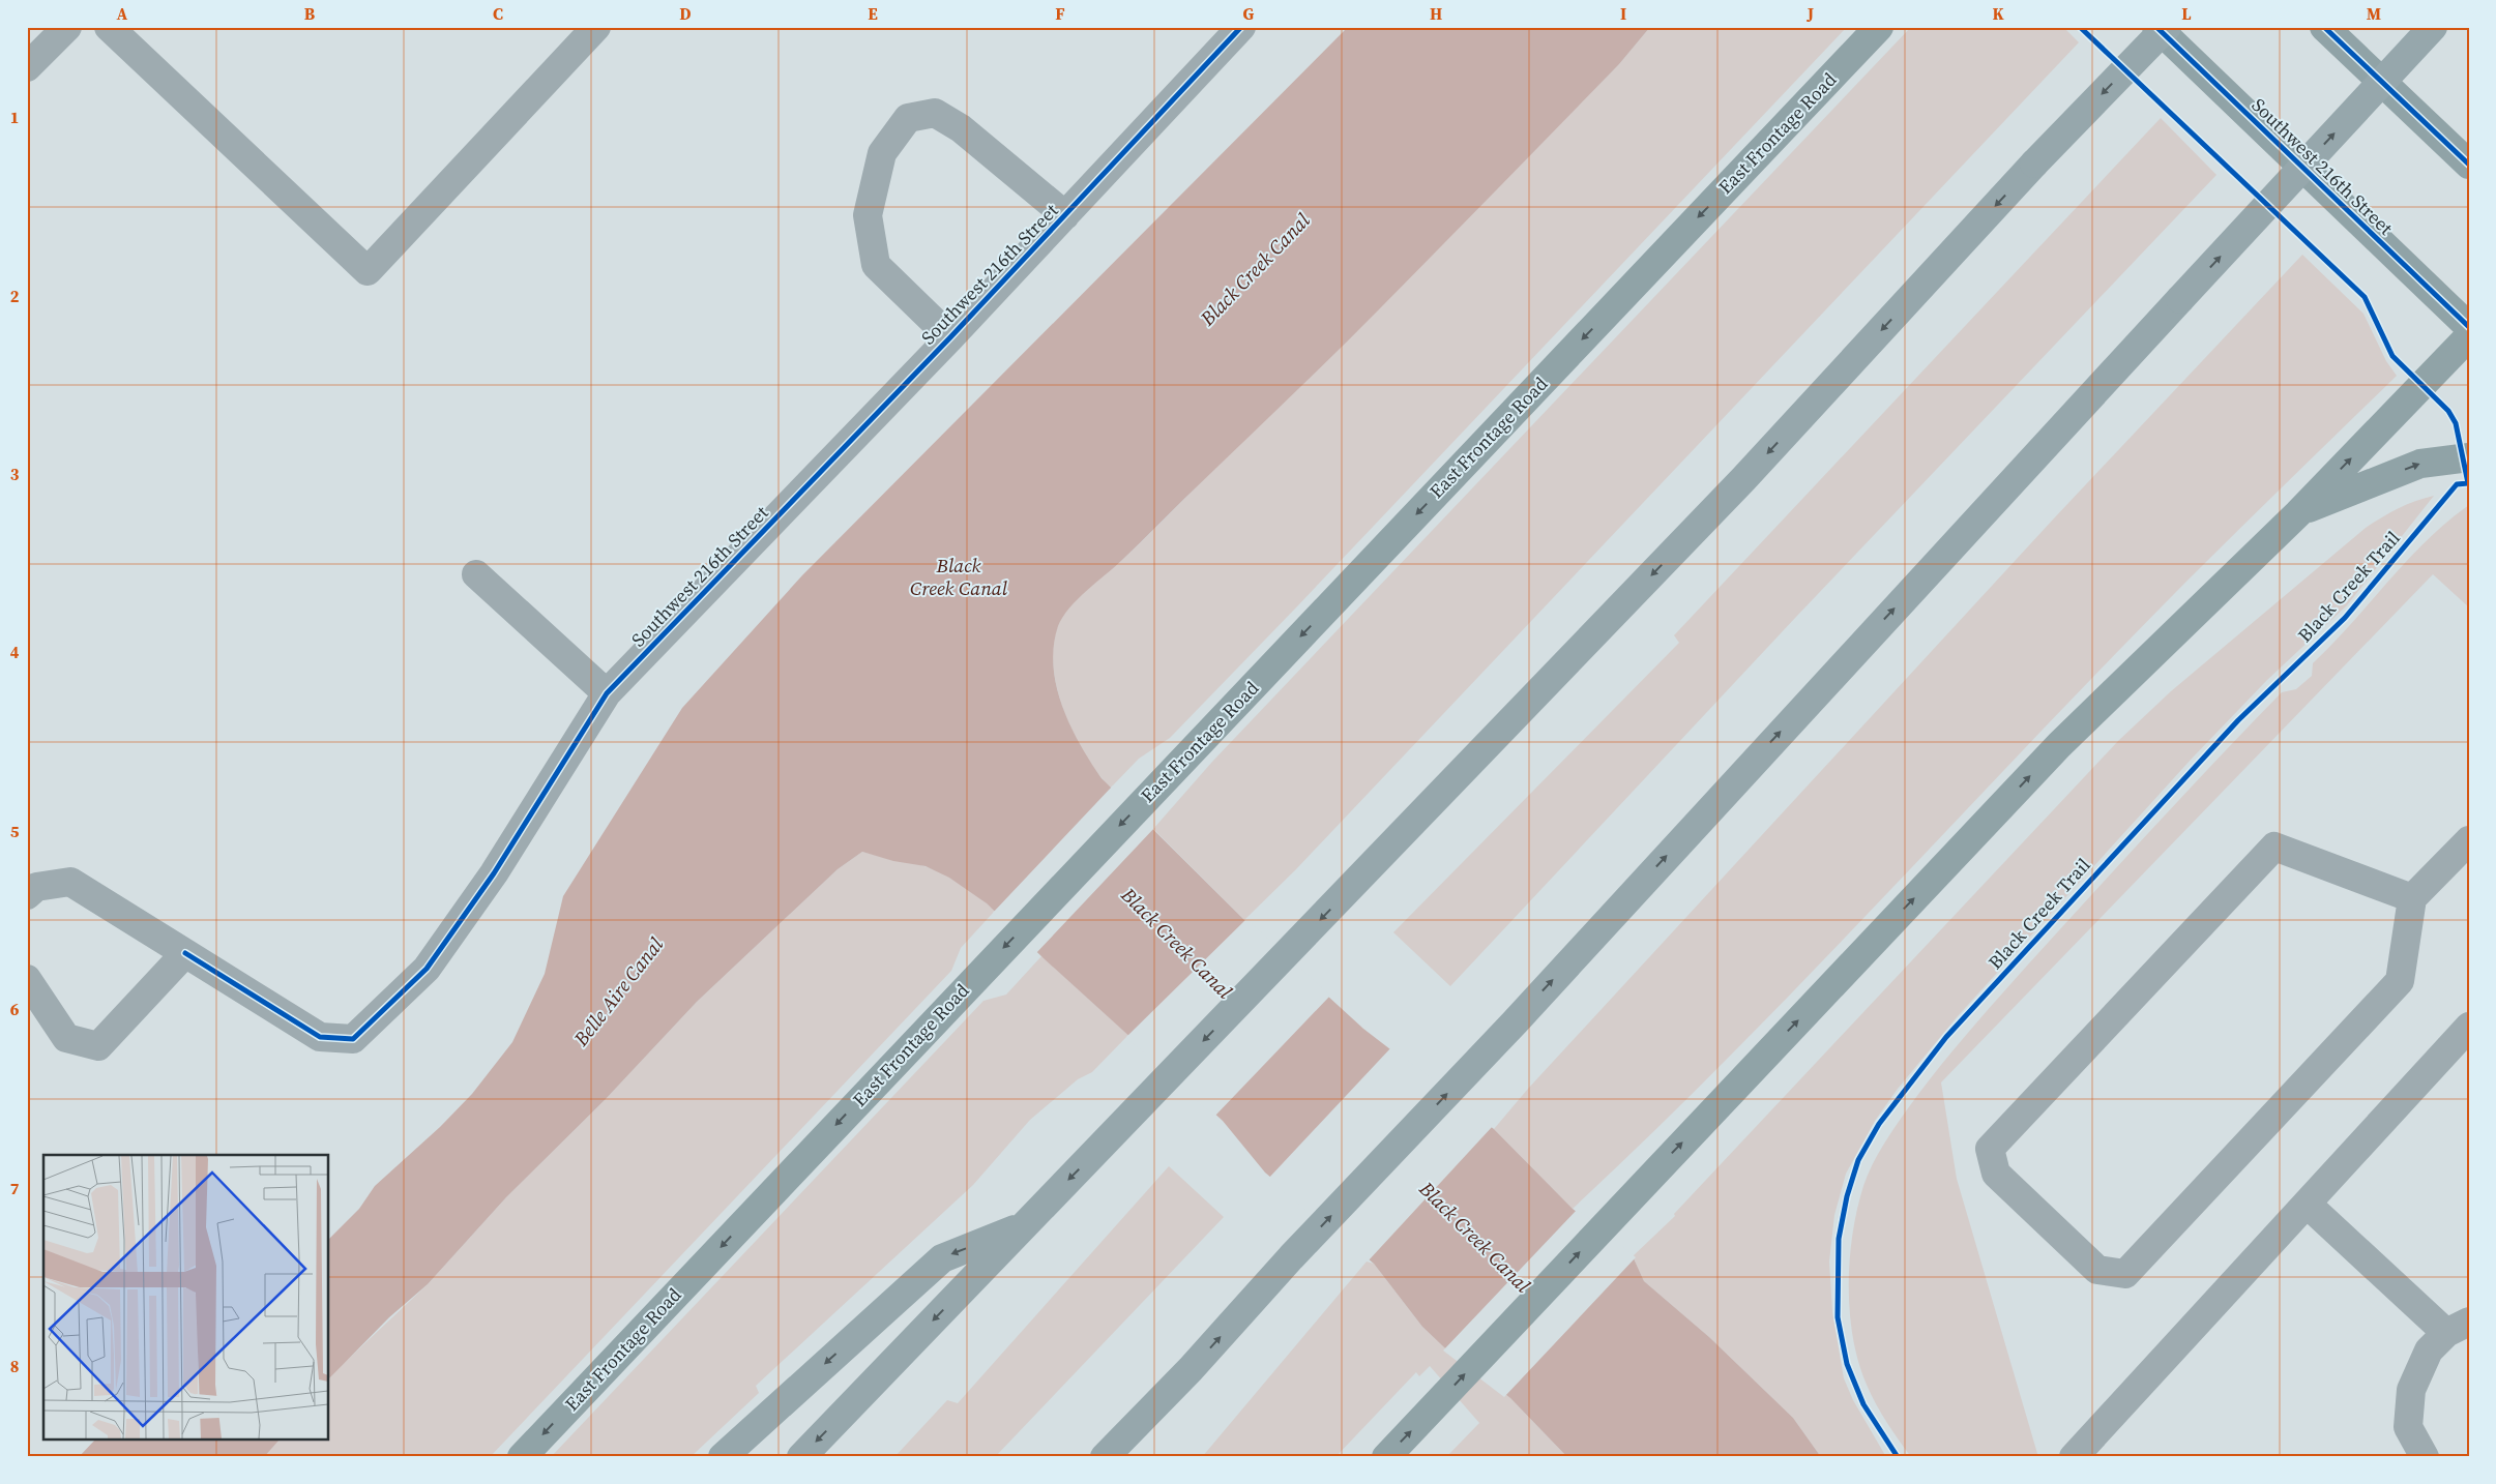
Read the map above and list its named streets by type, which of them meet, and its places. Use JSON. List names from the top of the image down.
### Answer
{
  "streets": {
    "main road": ["East Frontage Road", "Southwest 216th Street"],
    "cycle path": ["Black Creek Trail"]
  },
  "one_way": ["East Frontage Road"],
  "water": ["Black Creek Canal", "Belle Aire Canal"],
  "grid": {
    "columns": [
      "A",
      "B",
      "C",
      "D",
      "E",
      "F",
      "G",
      "H",
      "I",
      "J",
      "K",
      "L",
      "M"
    ],
    "rows": [
      "1",
      "2",
      "3",
      "4",
      "5",
      "6",
      "7",
      "8"
    ]
  }
}
